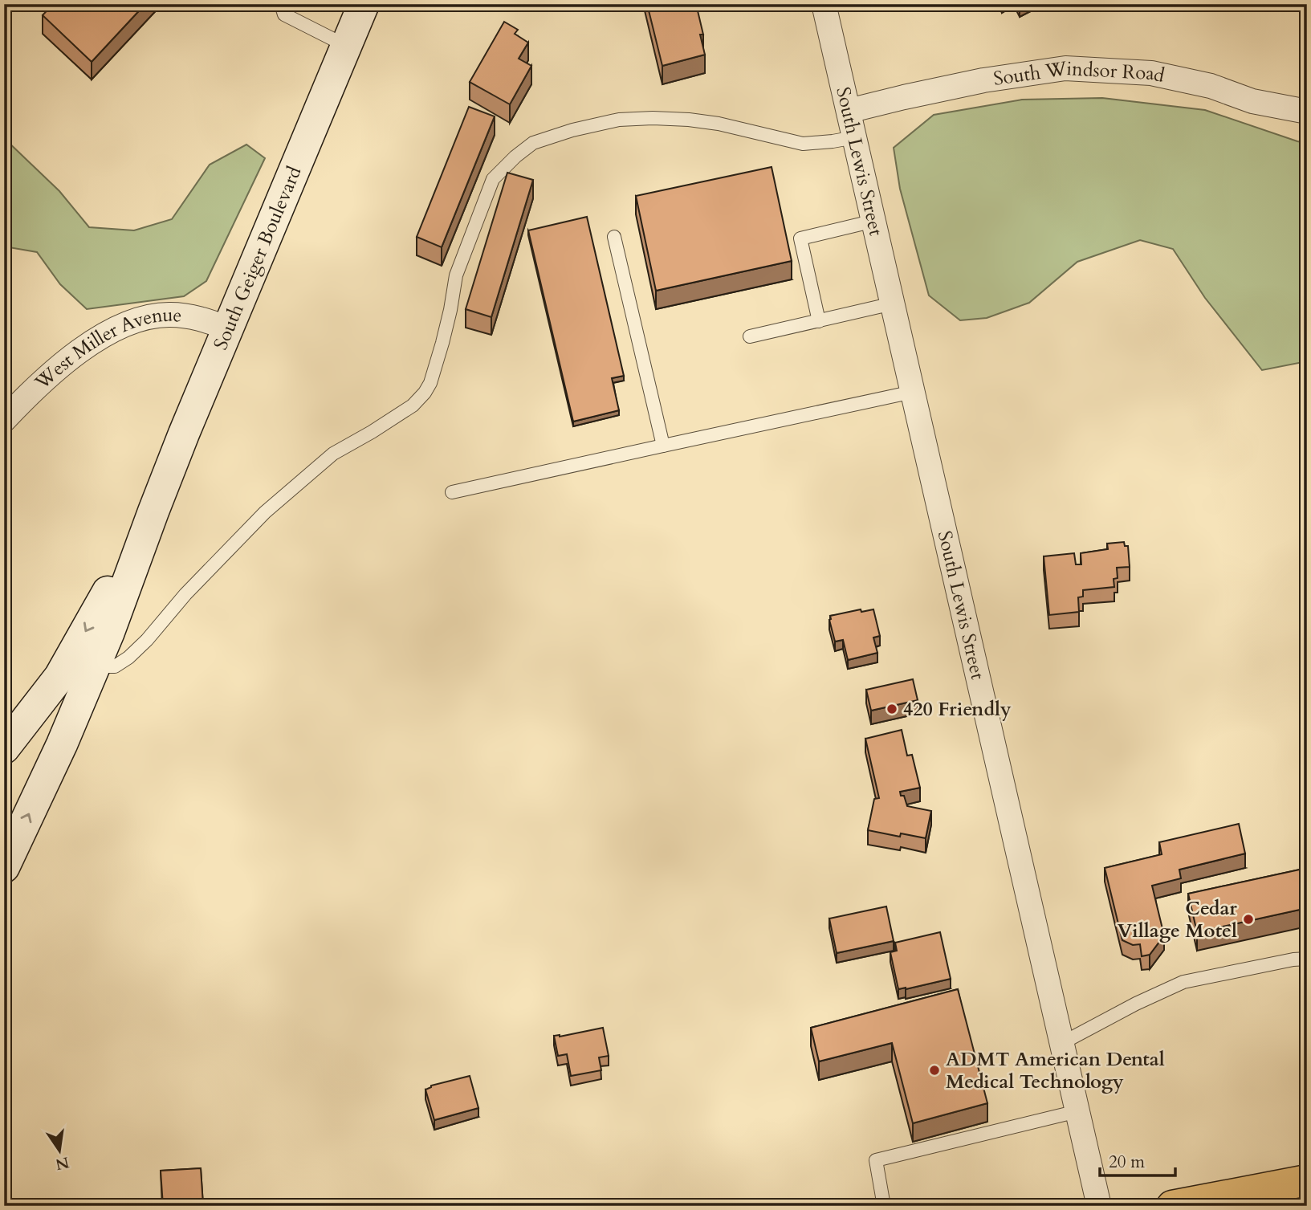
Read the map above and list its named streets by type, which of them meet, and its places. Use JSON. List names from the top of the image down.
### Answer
{
  "streets": {
    "main road": ["South Geiger Boulevard"],
    "street": ["South Windsor Road", "South Lewis Street", "West Miller Avenue"]
  },
  "crossings": [
    ["South Windsor Road", "South Lewis Street"],
    ["South Geiger Boulevard", "West Miller Avenue"]
  ],
  "places": ["420 Friendly", "Cedar Village Motel", "ADMT American Dental Medical Technology"],
  "scale_bar": "20 m",
  "north": "bottom"
}
